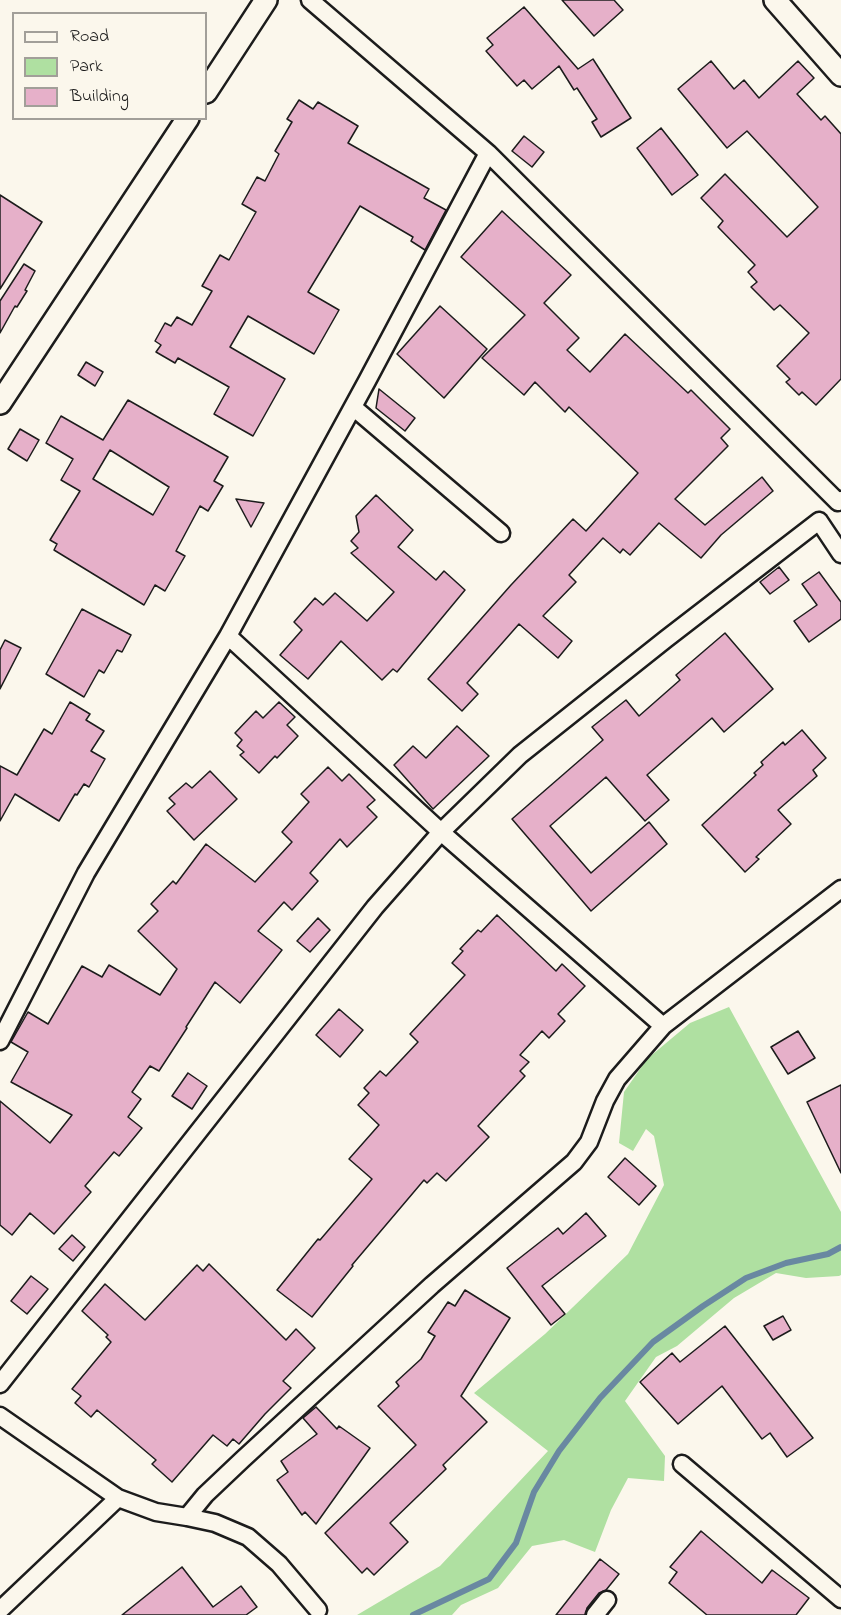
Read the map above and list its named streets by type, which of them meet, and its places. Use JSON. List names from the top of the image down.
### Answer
{
  "legend": ["Road", "Park", "Building"]
}
